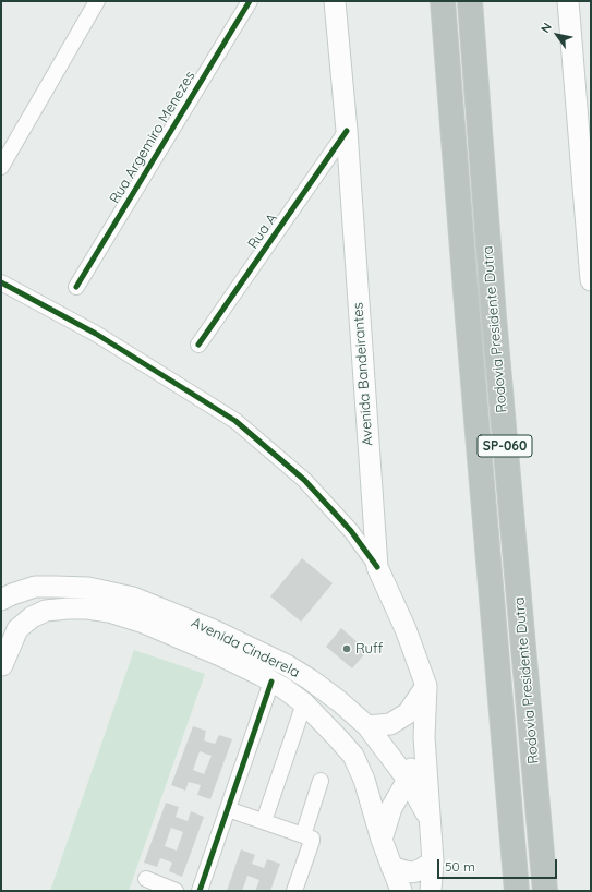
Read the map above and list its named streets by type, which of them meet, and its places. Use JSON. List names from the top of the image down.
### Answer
{
  "streets": {
    "highway": ["Rodovia Presidente Dutra", "SP-060"],
    "main road": ["Avenida Bandeirantes", "Avenida Cinderela"],
    "street": ["Rua Argemiro Menezes", "Rua A"]
  },
  "crossings": [
    ["Rua A", "Avenida Bandeirantes"],
    ["Avenida Bandeirantes", "Avenida Cinderela"]
  ],
  "places": ["Ruff"],
  "scale_bar": "50 m",
  "north": "top left"
}
